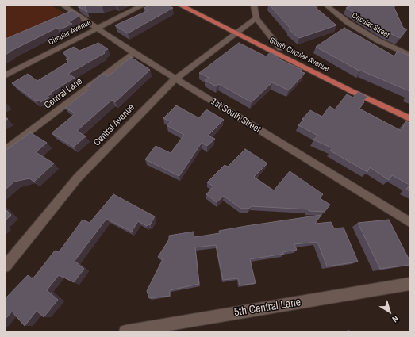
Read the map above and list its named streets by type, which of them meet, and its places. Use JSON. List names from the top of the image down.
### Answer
{
  "streets": {
    "main road": ["South Circular Avenue"],
    "street": [
      "Circular Street",
      "Circular Avenue",
      "Central Lane",
      "1st South Street",
      "Central Avenue",
      "5th Central Lane"
    ]
  },
  "crossings": [
    ["Circular Avenue", "1st South Street"],
    ["South Circular Avenue", "Central Avenue"],
    ["Central Lane", "1st South Street"],
    ["1st South Street", "Central Avenue"]
  ],
  "north": "bottom right"
}
